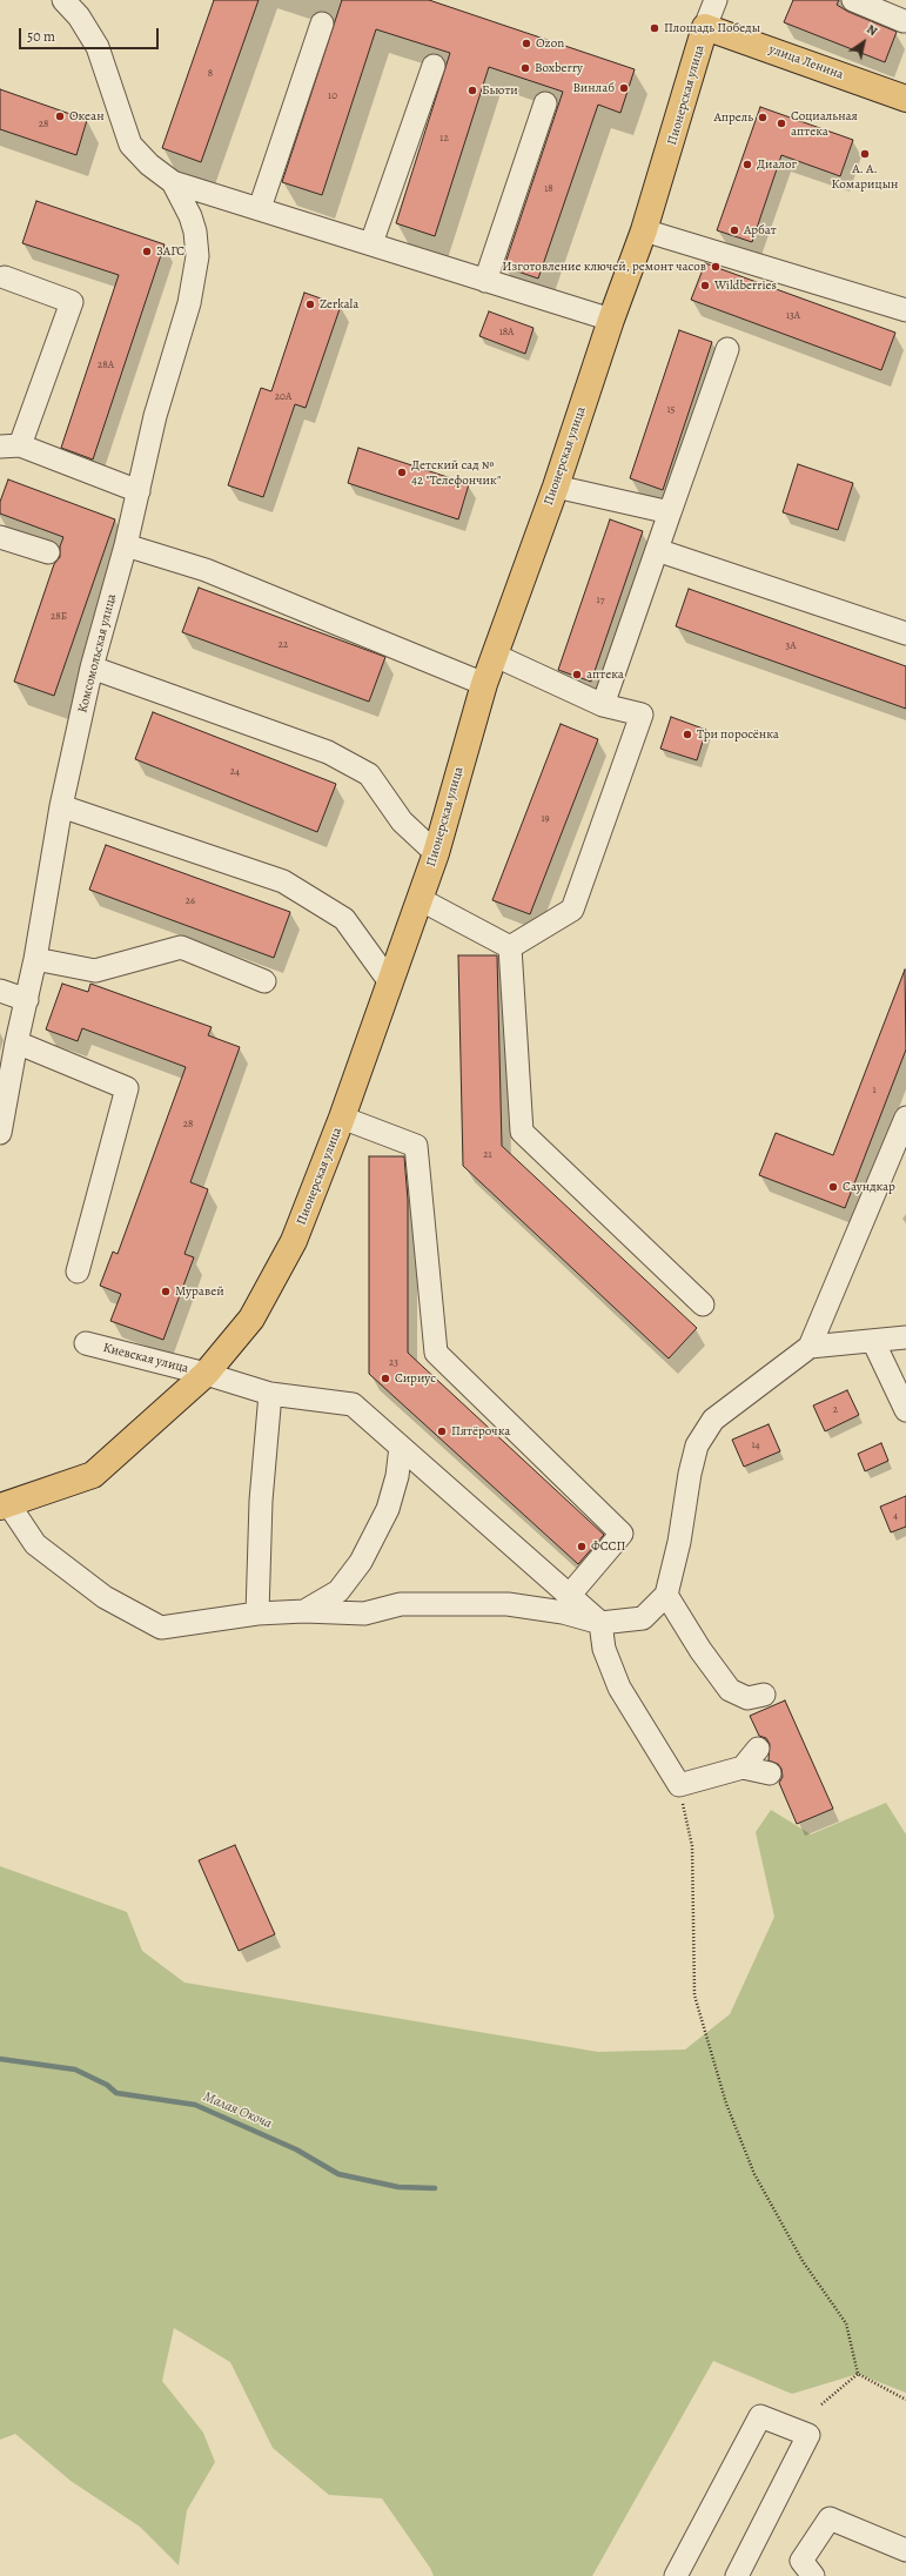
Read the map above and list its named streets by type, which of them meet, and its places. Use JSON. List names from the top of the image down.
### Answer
{
  "streets": {
    "main road": ["улица Ленина", "Пионерская улица"],
    "street": ["Комсомольская улица", "Киевская улица"]
  },
  "crossings": [
    ["улица Ленина", "Пионерская улица"],
    ["Пионерская улица", "Киевская улица"]
  ],
  "water": ["Малая Окоча"],
  "places": [
    "Площадь Победы",
    "Ozon",
    "Boxberry",
    "Винлаб",
    "Бьюти",
    "Океан",
    "Апрель",
    "Социальная аптека",
    "А. А. Комарицын",
    "Диалог",
    "Арбат",
    "ЗАГС",
    "Изготовление ключей, ремонт часов",
    "Wildberries",
    "Zerkala",
    "Детский сад № 42 \"Телефончик\"",
    "аптека",
    "Три поросёнка",
    "Саундкар",
    "Муравей",
    "Сириус",
    "Пятёрочка",
    "ФССП"
  ],
  "house_numbers": [
    "8",
    "10",
    "28",
    "12",
    "18",
    "13А",
    "18А",
    "28А",
    "20А",
    "15",
    "17",
    "28Б",
    "22",
    "3А",
    "24",
    "19",
    "26",
    "1",
    "28",
    "21",
    "23",
    "2",
    "14",
    "4"
  ],
  "scale_bar": "50 m",
  "north": "top right"
}
